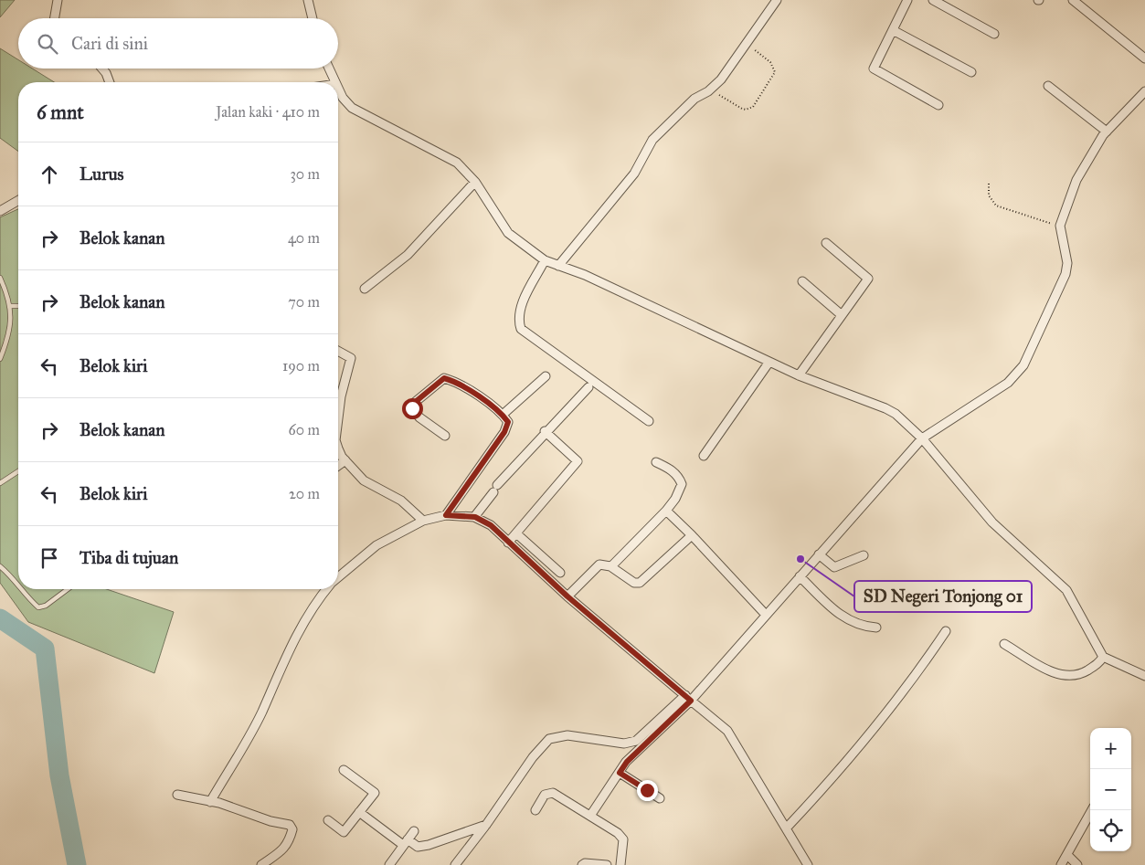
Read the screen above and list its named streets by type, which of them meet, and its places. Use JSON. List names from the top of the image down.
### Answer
{
  "places": ["SD Negeri Tonjong 01"],
  "page": {
    "search": "Cari di sini",
    "heading": ["6 mnt", "Jalan kaki · 410 m"],
    "list": [
      ["Lurus", "30 m"],
      ["Belok kanan", "40 m"],
      ["Belok kanan", "70 m"],
      ["Belok kiri", "190 m"],
      ["Belok kanan", "60 m"],
      ["Belok kiri", "20 m"],
      "Tiba di tujuan"
    ],
    "map_buttons": ["+", "−"]
  }
}
